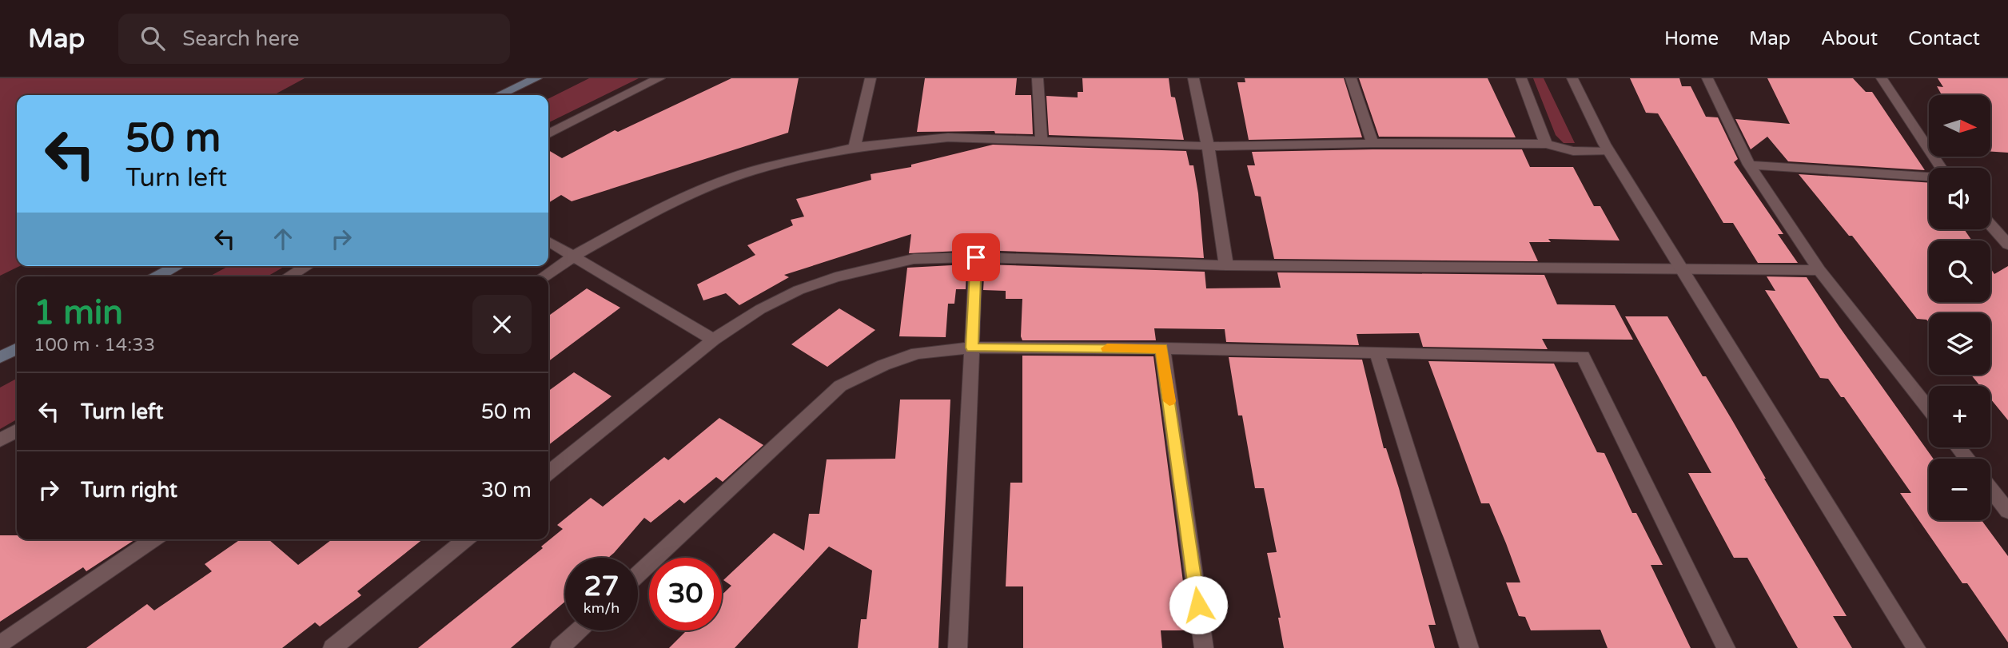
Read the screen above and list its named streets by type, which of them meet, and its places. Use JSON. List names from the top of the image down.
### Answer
{
  "north": "right",
  "page": {
    "header": "Map",
    "search": "Search here",
    "nav": [
      "Home",
      "Map",
      "About",
      "Contact"
    ],
    "map_buttons": ["+", "−"],
    "turn": ["50 m", "Turn left"],
    "heading": ["1 min", "100 m · 14:33"],
    "list": [
      {
        "name": "Turn left",
        "value": "50 m"
      },
      {
        "name": "Turn right",
        "value": "30 m"
      }
    ],
    "speed": "27 km/h",
    "limit": "30"
  }
}
